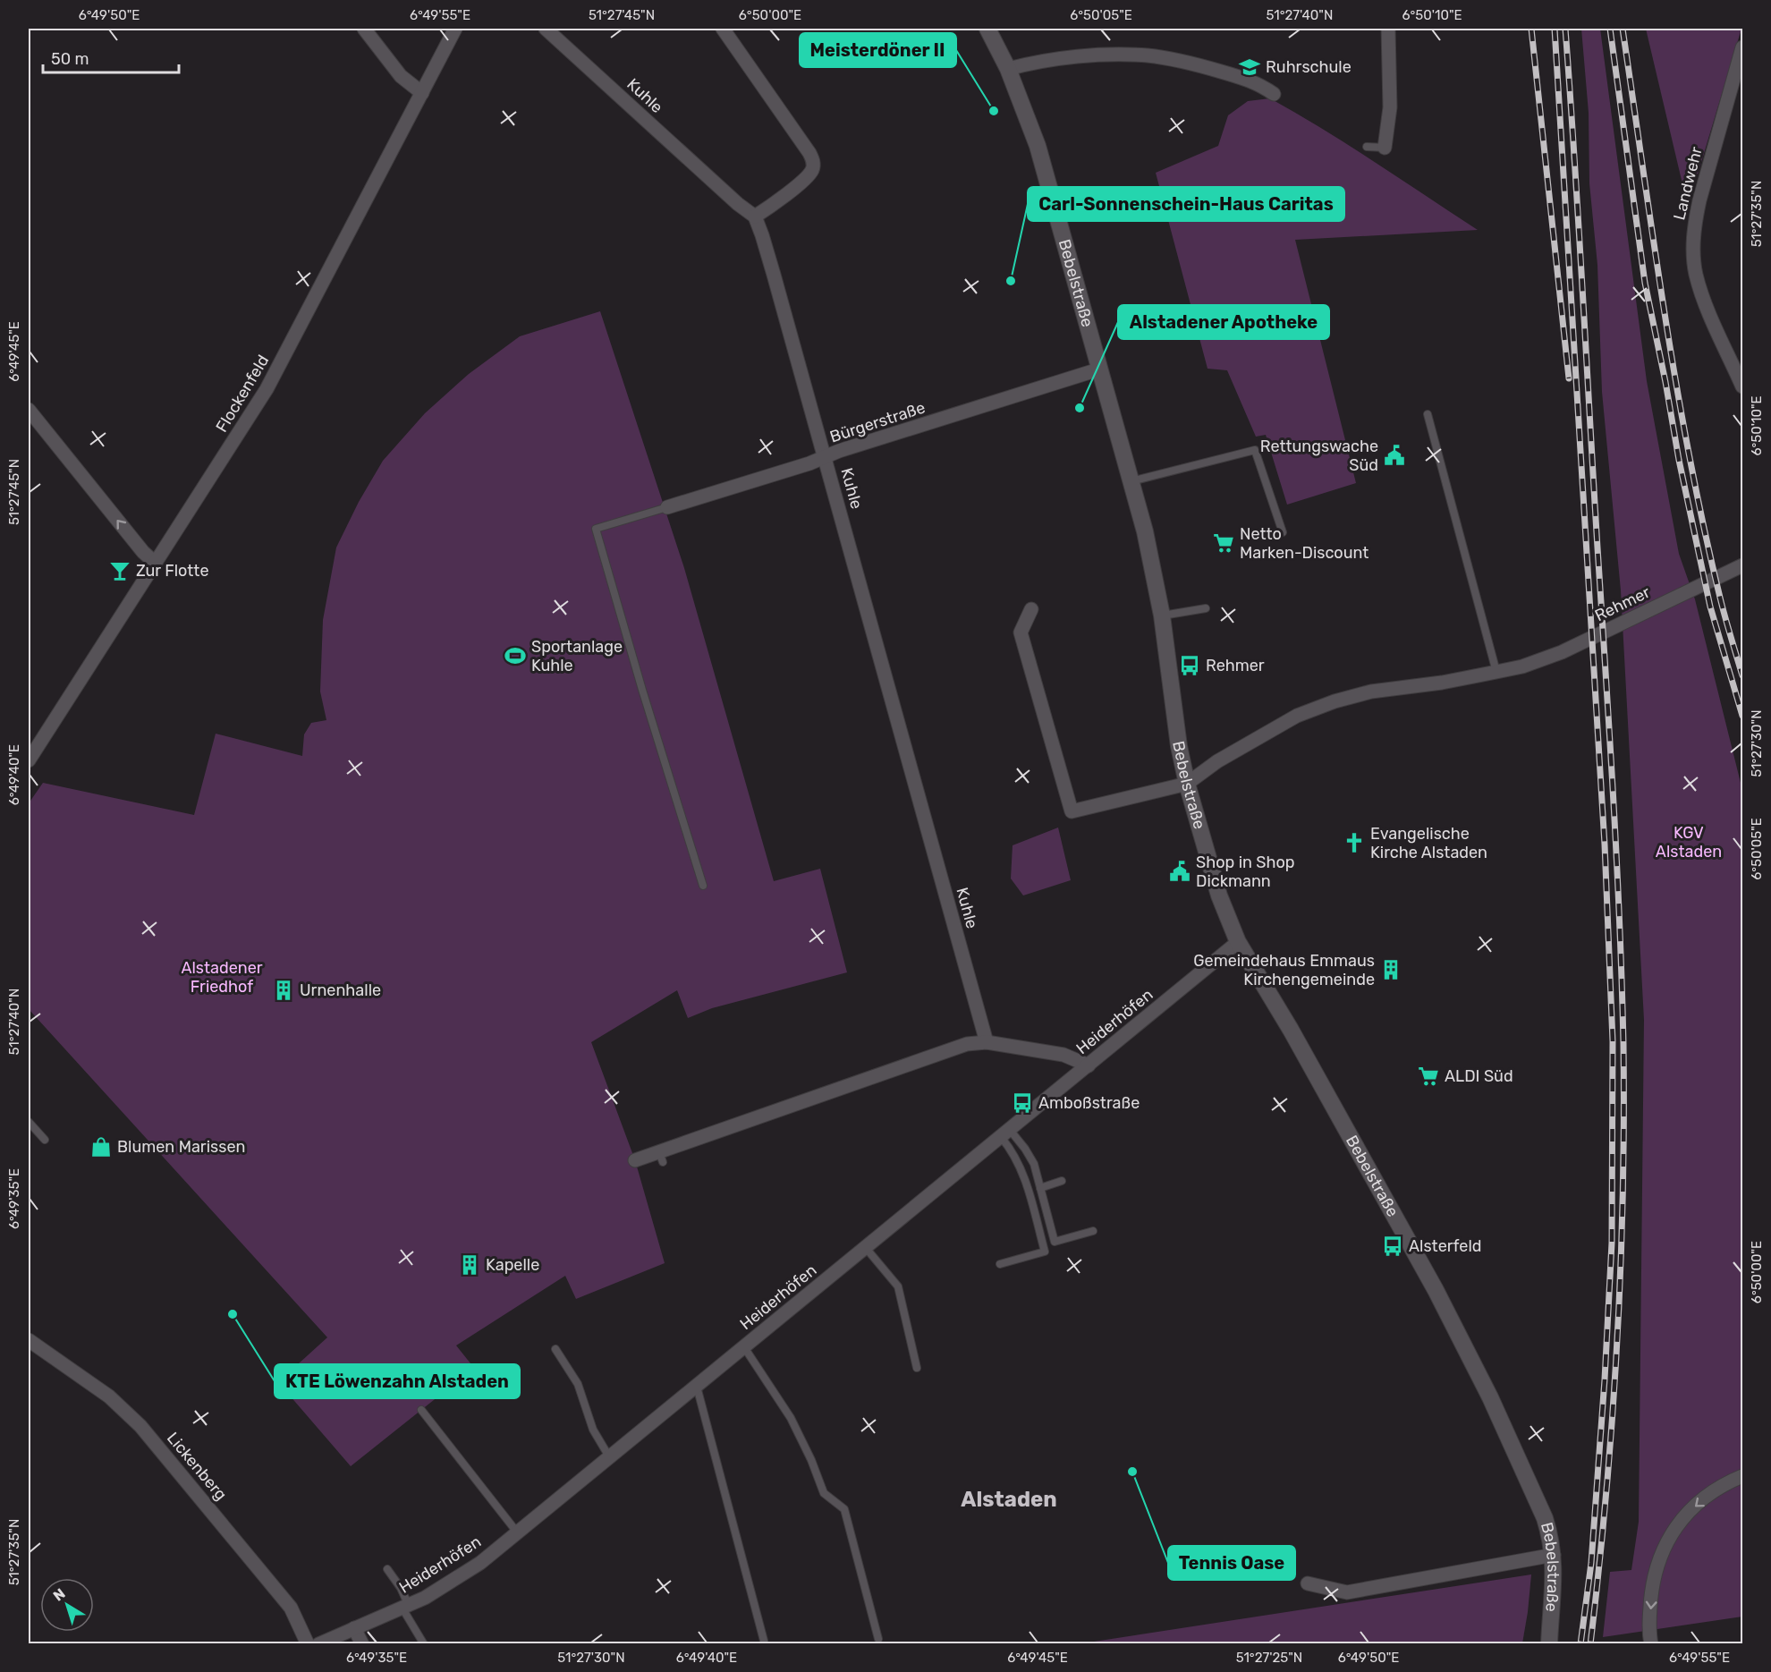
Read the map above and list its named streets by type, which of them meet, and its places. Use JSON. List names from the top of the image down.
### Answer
{
  "streets": {
    "street": [
      "Kuhle",
      "Landwehr",
      "Bebelstraße",
      "Flockenfeld",
      "Bürgerstraße",
      "Rehmer",
      "Heiderhöfen",
      "Lickenberg"
    ]
  },
  "crossings": [
    ["Kuhle", "Bürgerstraße"],
    ["Bebelstraße", "Bürgerstraße"],
    ["Bebelstraße", "Rehmer"],
    ["Bebelstraße", "Heiderhöfen"]
  ],
  "districts": ["Alstaden"],
  "parks": ["KGV Alstaden", "Alstadener Friedhof"],
  "places": {
    "school or university": ["Ruhrschule"],
    "other": [
      "Meisterdöner II",
      "Carl-Sonnenschein-Haus Caritas",
      "Alstadener Apotheke",
      "KTE Löwenzahn Alstaden",
      "Tennis Oase"
    ],
    "public building": ["Rettungswache Süd", "Shop in Shop Dickmann"],
    "supermarket": ["Netto Marken-Discount", "ALDI Süd"],
    "bar": ["Zur Flotte"],
    "sports": ["Sportanlage Kuhle"],
    "bus stop": ["Rehmer", "Amboßstraße", "Alsterfeld"],
    "church": ["Evangelische Kirche Alstaden"],
    "building": ["Gemeindehaus Emmaus Kirchengemeinde", "Urnenhalle", "Kapelle"],
    "shop": ["Blumen Marissen"]
  },
  "scale_bar": "50 m",
  "north": "top left",
  "coordinates": [
    "6°49'50\"E",
    "6°49'55\"E",
    "51°27'45\"N",
    "6°50'00\"E",
    "6°50'05\"E",
    "51°27'40\"N",
    "6°50'10\"E",
    "51°27'35\"N",
    "6°49'45\"E",
    "51°27'30\"N",
    "6°49'40\"E",
    "6°49'35\"E",
    "51°27'25\"N"
  ]
}
